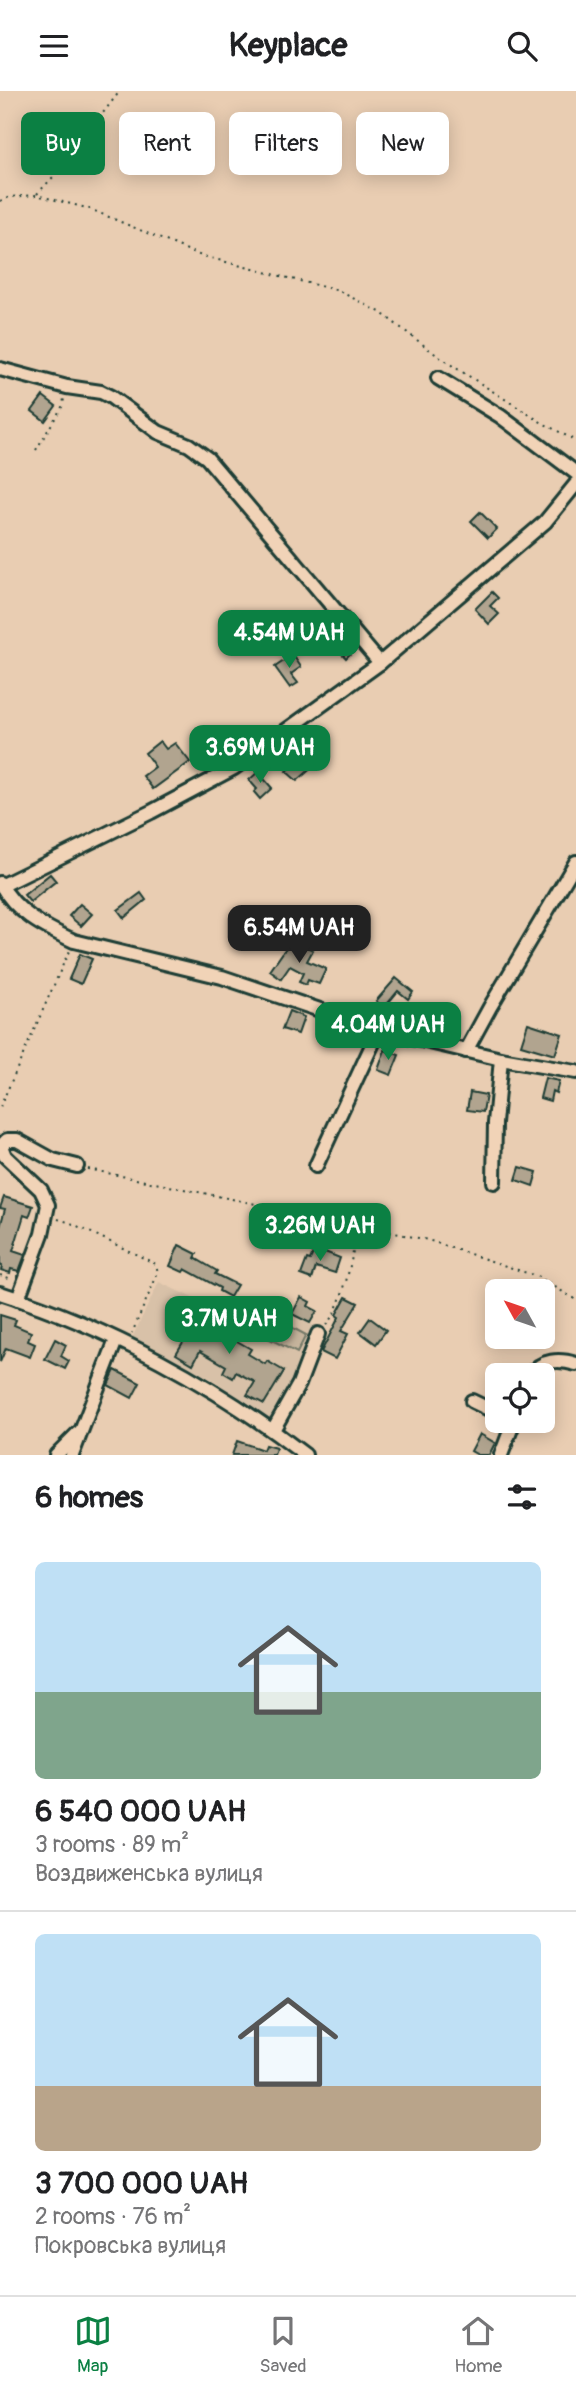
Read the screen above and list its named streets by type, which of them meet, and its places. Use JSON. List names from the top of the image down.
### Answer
{
  "north": "top left",
  "page": {
    "header": "Keyplace",
    "chip": [
      "Buy",
      "Rent",
      "Filters",
      "New"
    ],
    "price": [
      "4.54M UAH",
      "3.69M UAH",
      "6.54M UAH",
      "4.04M UAH",
      "3.26M UAH",
      "3.7M UAH"
    ],
    "heading": "6 homes",
    "list": [
      {
        "name": "6 540 000 UAH",
        "note": "3 rooms · 89 m² · Воздвиженська вулиця"
      },
      {
        "name": "3 700 000 UAH",
        "note": "2 rooms · 76 m² · Покровська вулиця"
      }
    ],
    "tabs": ["Map", "Saved", "Home"]
  }
}
